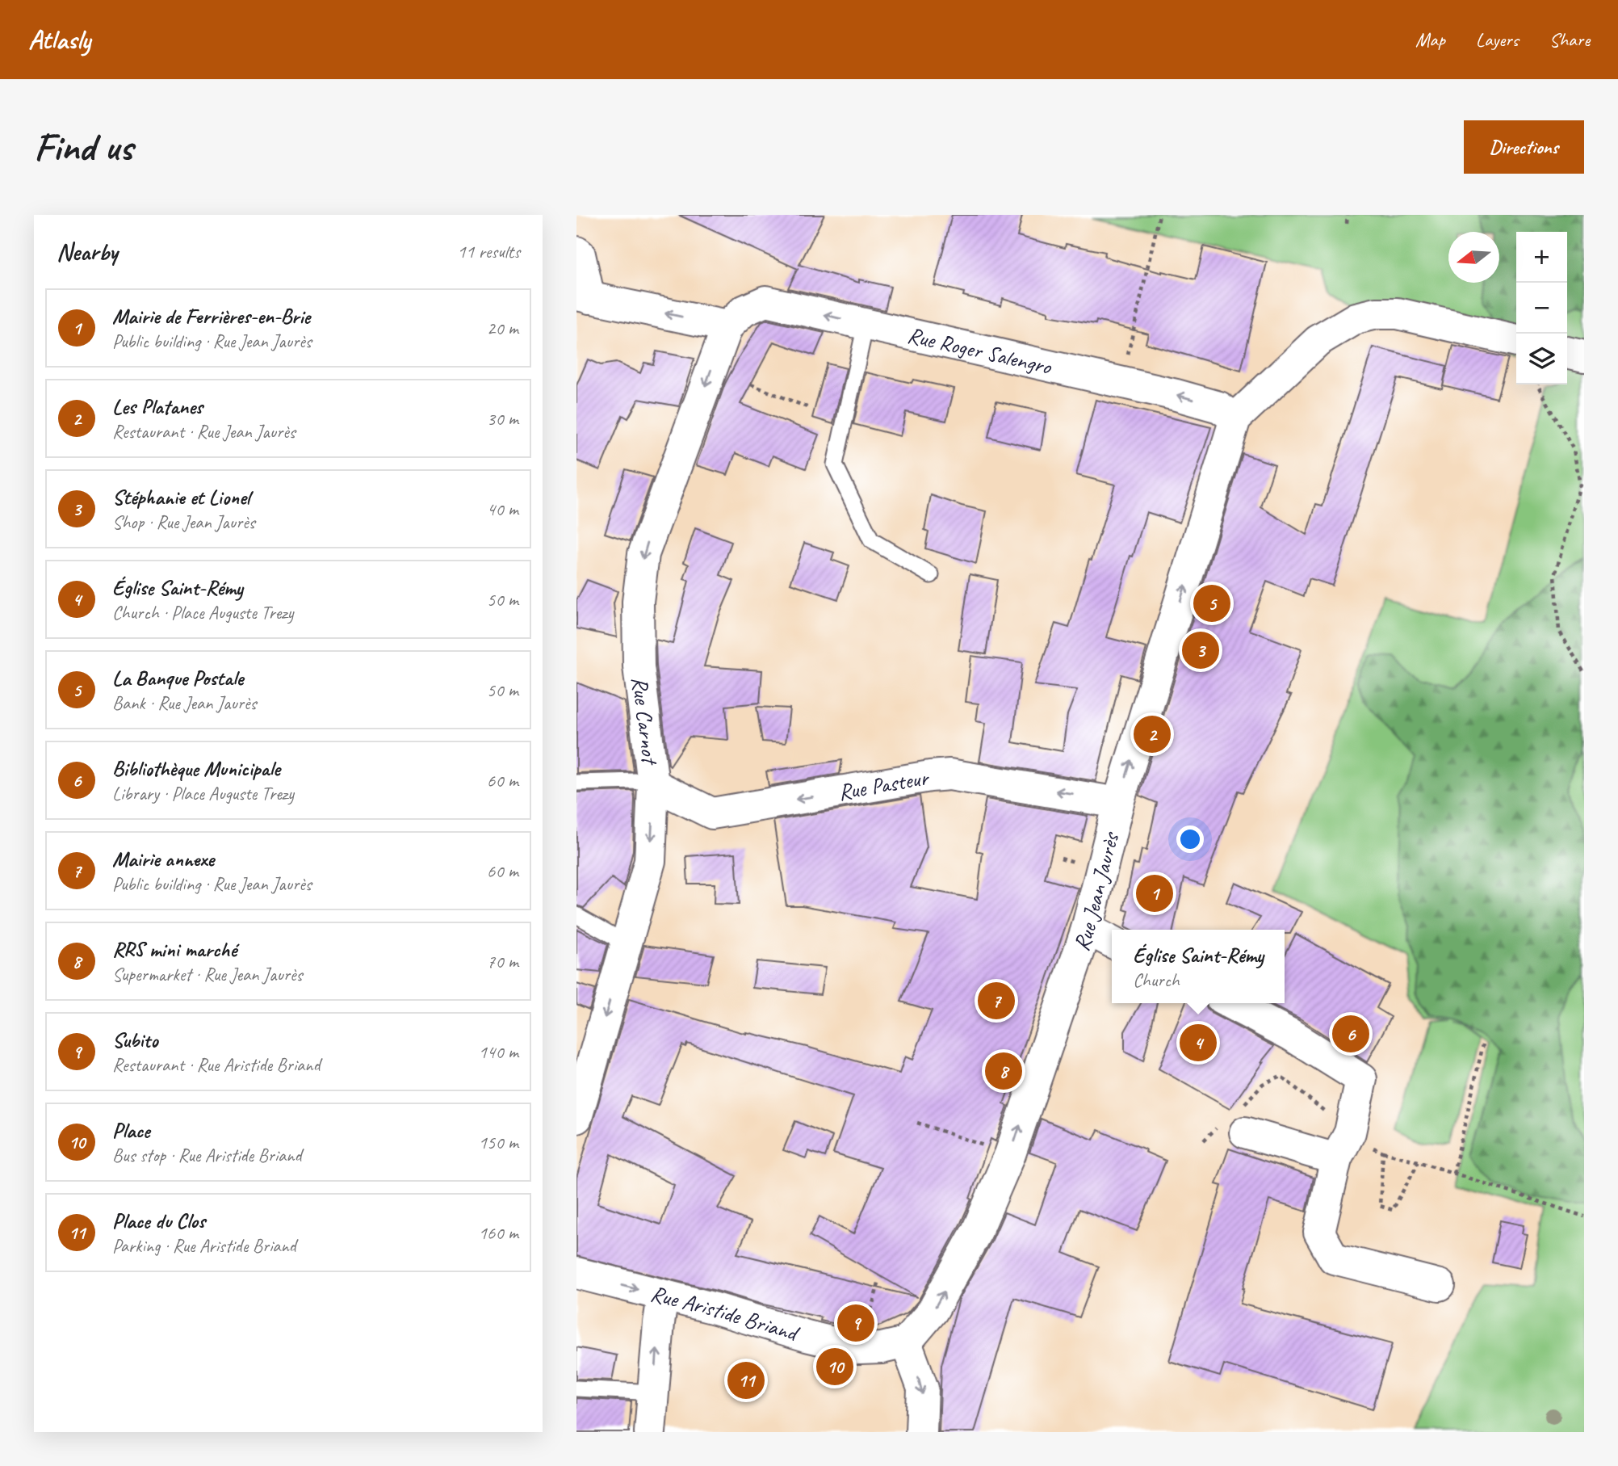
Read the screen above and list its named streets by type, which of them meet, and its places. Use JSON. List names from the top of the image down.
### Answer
{
  "streets": {
    "main road": [
      "Rue Roger Salengro",
      "Rue Carnot",
      "Rue Pasteur",
      "Rue Jean Jaurès",
      "Rue Aristide Briand"
    ]
  },
  "crossings": [
    ["Rue Roger Salengro", "Rue Carnot"],
    ["Rue Roger Salengro", "Rue Jean Jaurès"],
    ["Rue Carnot", "Rue Pasteur"],
    ["Rue Pasteur", "Rue Jean Jaurès"],
    ["Rue Jean Jaurès", "Rue Aristide Briand"]
  ],
  "one_way": [
    "Rue Roger Salengro",
    "Rue Carnot",
    "Rue Pasteur",
    "Rue Jean Jaurès"
  ],
  "north": "left",
  "page": {
    "header": "Atlasly",
    "nav": ["Map", "Layers", "Share"],
    "buttons": "Directions",
    "title": "Find us",
    "heading": ["Nearby", "11 results"],
    "map_buttons": ["+", "−"],
    "list": [
      {
        "mark": "1",
        "name": "Mairie de Ferrières-en-Brie",
        "note": "Public building · Rue Jean Jaurès",
        "value": "20 m"
      },
      {
        "mark": "2",
        "name": "Les Platanes",
        "note": "Restaurant · Rue Jean Jaurès",
        "value": "30 m"
      },
      {
        "mark": "3",
        "name": "Stéphanie et Lionel",
        "note": "Shop · Rue Jean Jaurès",
        "value": "40 m"
      },
      {
        "mark": "4",
        "name": "Église Saint-Rémy",
        "note": "Church · Place Auguste Trezy",
        "value": "50 m"
      },
      {
        "mark": "5",
        "name": "La Banque Postale",
        "note": "Bank · Rue Jean Jaurès",
        "value": "50 m"
      },
      {
        "mark": "6",
        "name": "Bibliothèque Municipale",
        "note": "Library · Place Auguste Trezy",
        "value": "60 m"
      },
      {
        "mark": "7",
        "name": "Mairie annexe",
        "note": "Public building · Rue Jean Jaurès",
        "value": "60 m"
      },
      {
        "mark": "8",
        "name": "RRS mini marché",
        "note": "Supermarket · Rue Jean Jaurès",
        "value": "70 m"
      },
      {
        "mark": "9",
        "name": "Subito",
        "note": "Restaurant · Rue Aristide Briand",
        "value": "140 m"
      },
      {
        "mark": "10",
        "name": "Place",
        "note": "Bus stop · Rue Aristide Briand",
        "value": "150 m"
      },
      {
        "mark": "11",
        "name": "Place du Clos",
        "note": "Parking · Rue Aristide Briand",
        "value": "160 m"
      }
    ],
    "pins": [
      "5",
      "3",
      "2",
      "1",
      "7",
      "6",
      "4",
      "8",
      "9",
      "10",
      "11"
    ],
    "popup": ["Église Saint-Rémy", "Church"]
  }
}
